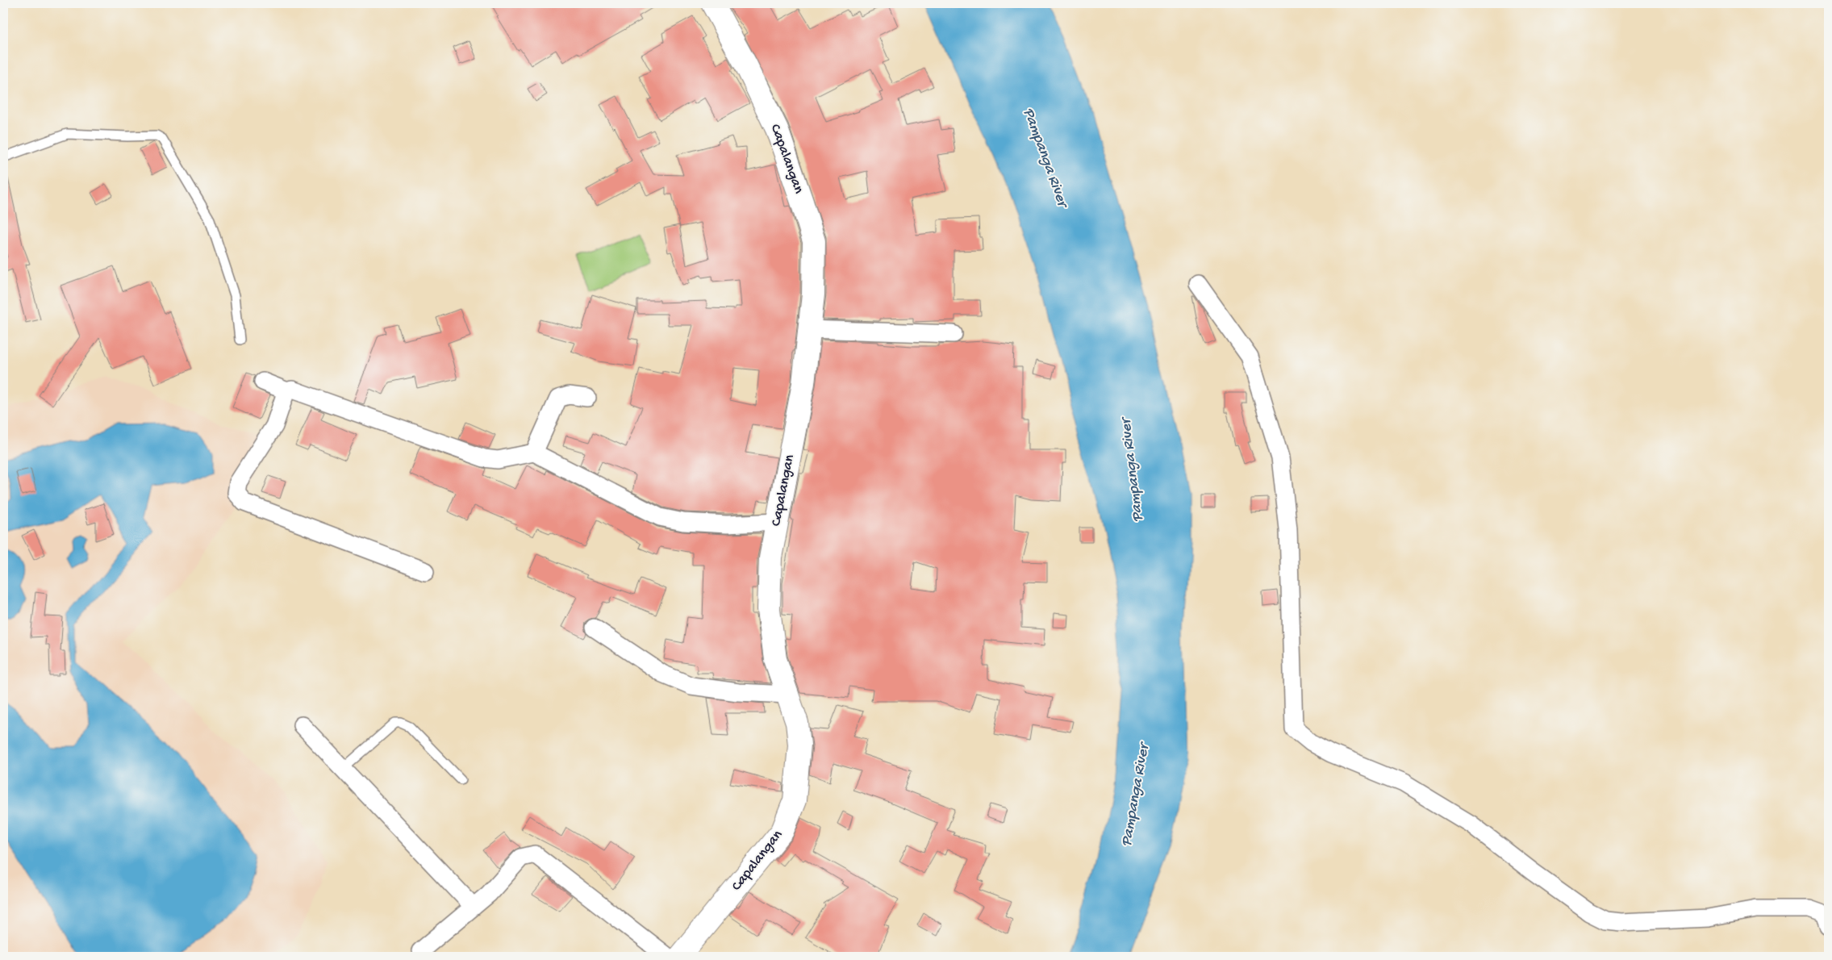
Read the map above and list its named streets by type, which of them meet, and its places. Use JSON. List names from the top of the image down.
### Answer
{
  "streets": {
    "street": ["Capalangan"]
  },
  "water": ["Pampanga River"]
}
